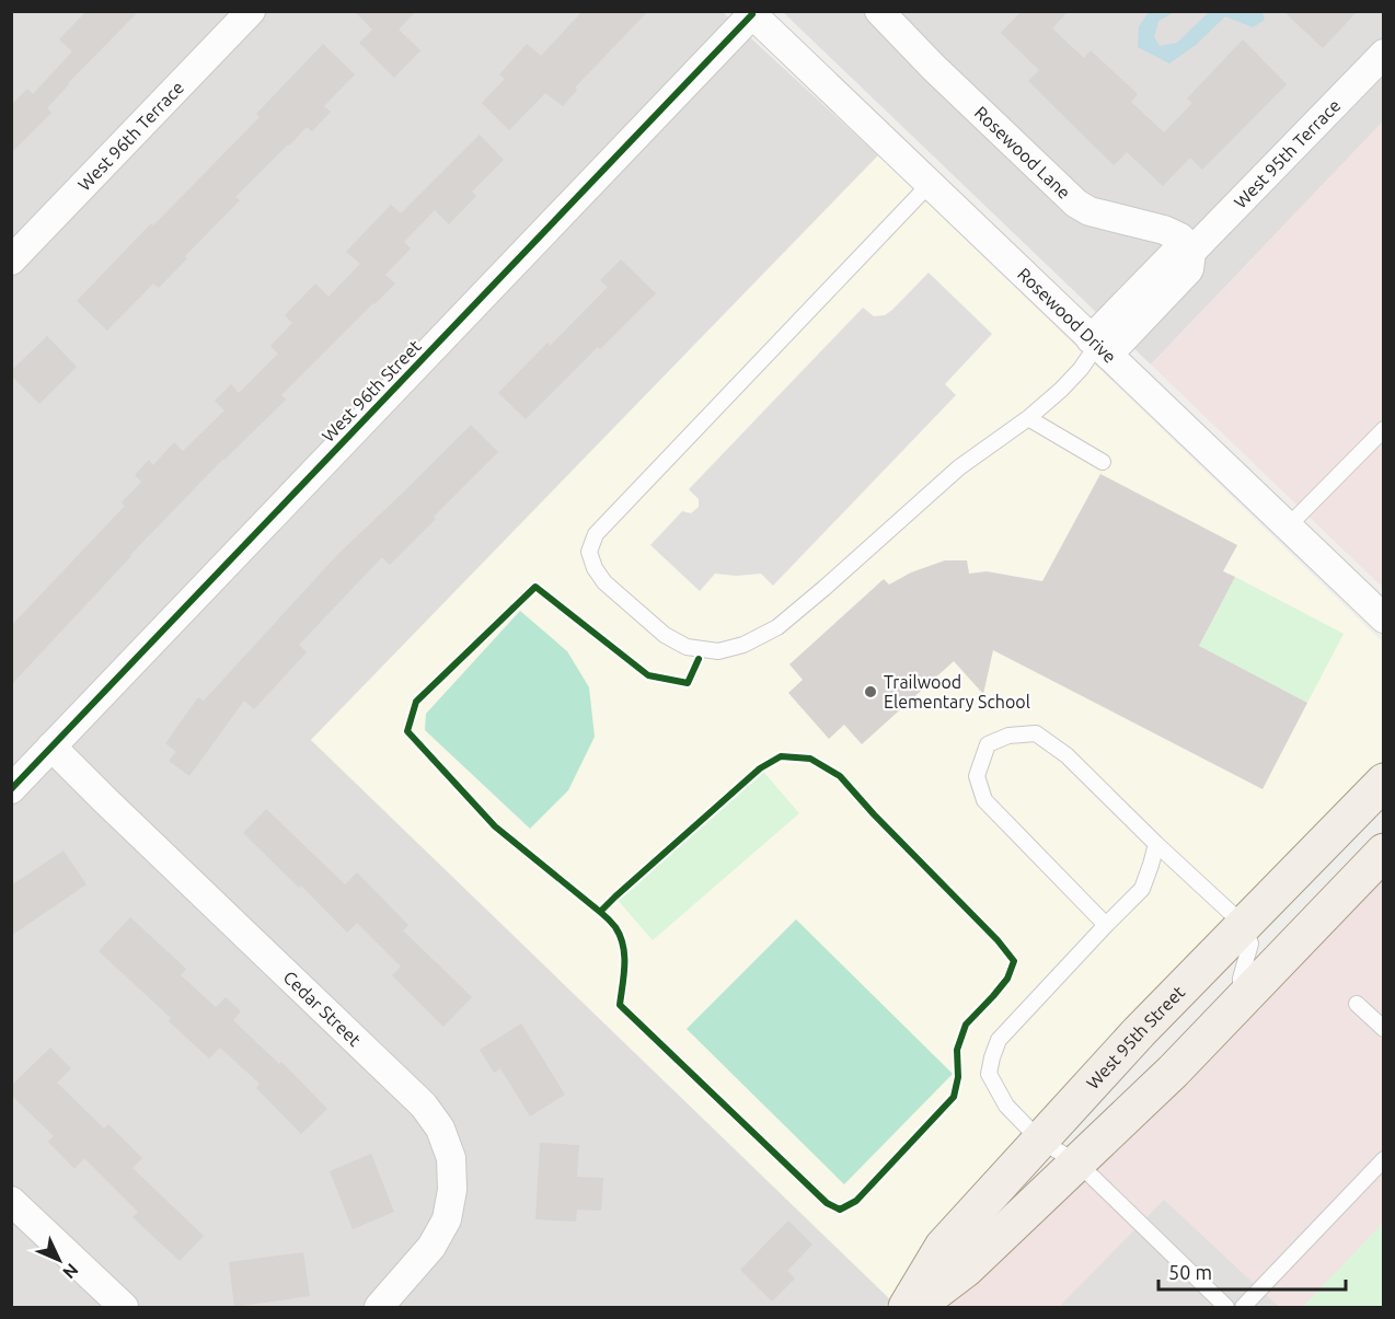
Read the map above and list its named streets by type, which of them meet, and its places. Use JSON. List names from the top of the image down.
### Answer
{
  "streets": {
    "main road": ["West 95th Street"],
    "street": [
      "West 96th Terrace",
      "Rosewood Lane",
      "West 95th Terrace",
      "Rosewood Drive",
      "West 96th Street",
      "Cedar Street"
    ]
  },
  "crossings": [
    ["Rosewood Lane", "West 95th Terrace"],
    ["West 95th Terrace", "Rosewood Drive"],
    ["Rosewood Drive", "West 96th Street"],
    ["West 96th Street", "Cedar Street"]
  ],
  "places": ["Trailwood Elementary School"],
  "scale_bar": "50 m",
  "north": "bottom right"
}
